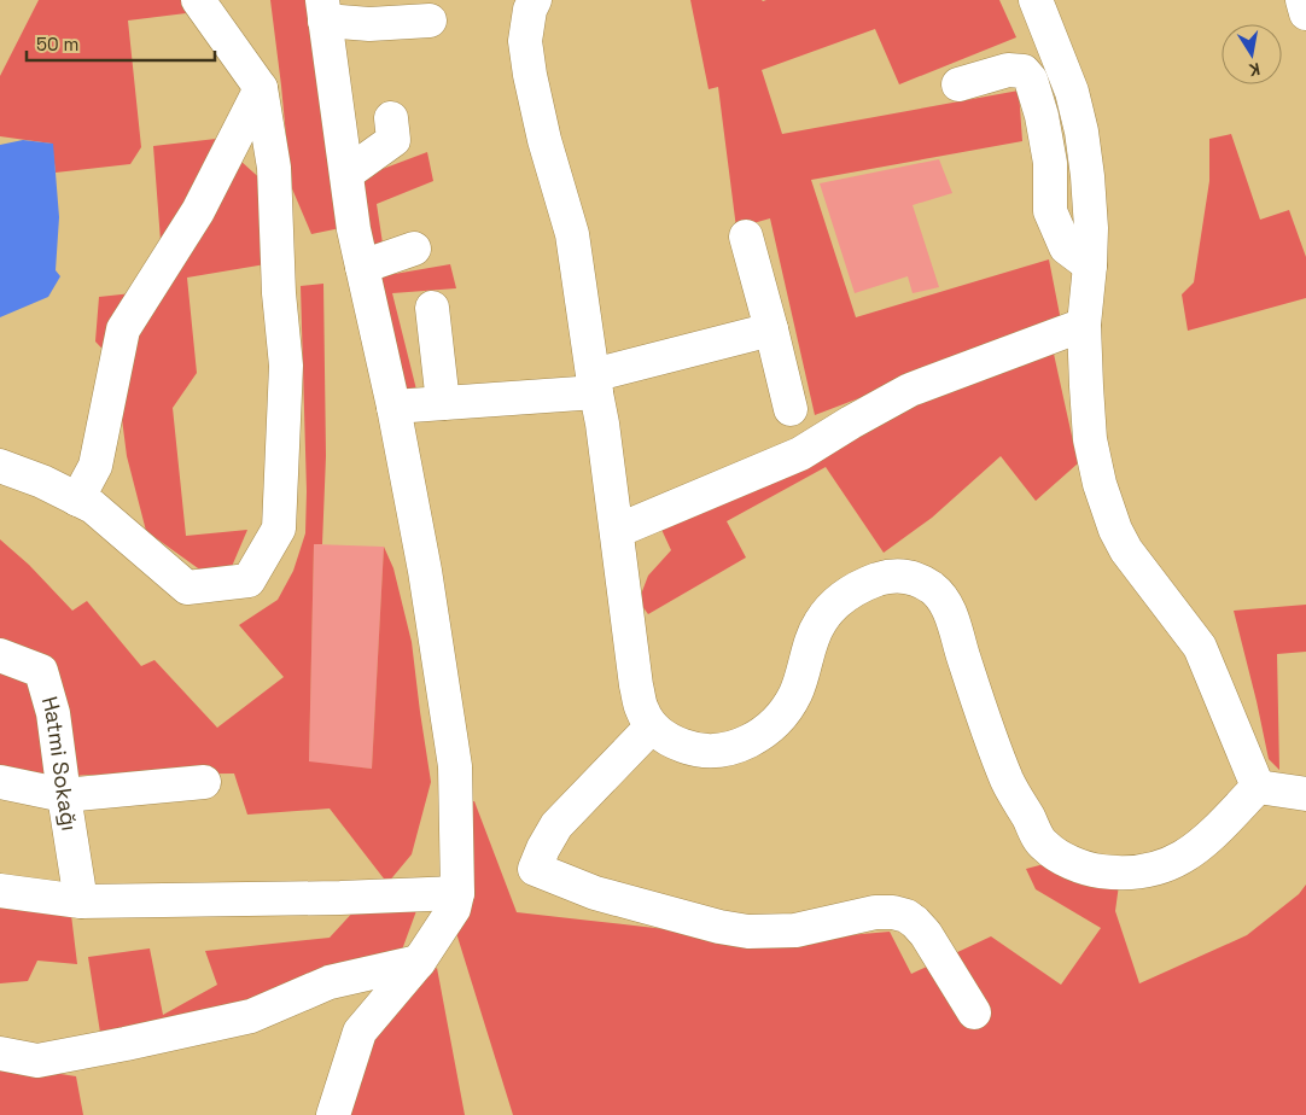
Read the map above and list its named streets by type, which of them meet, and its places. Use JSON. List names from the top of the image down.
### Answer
{
  "streets": {
    "street": ["Hatmi Sokağı"]
  },
  "scale_bar": "50 m",
  "north": "bottom"
}
